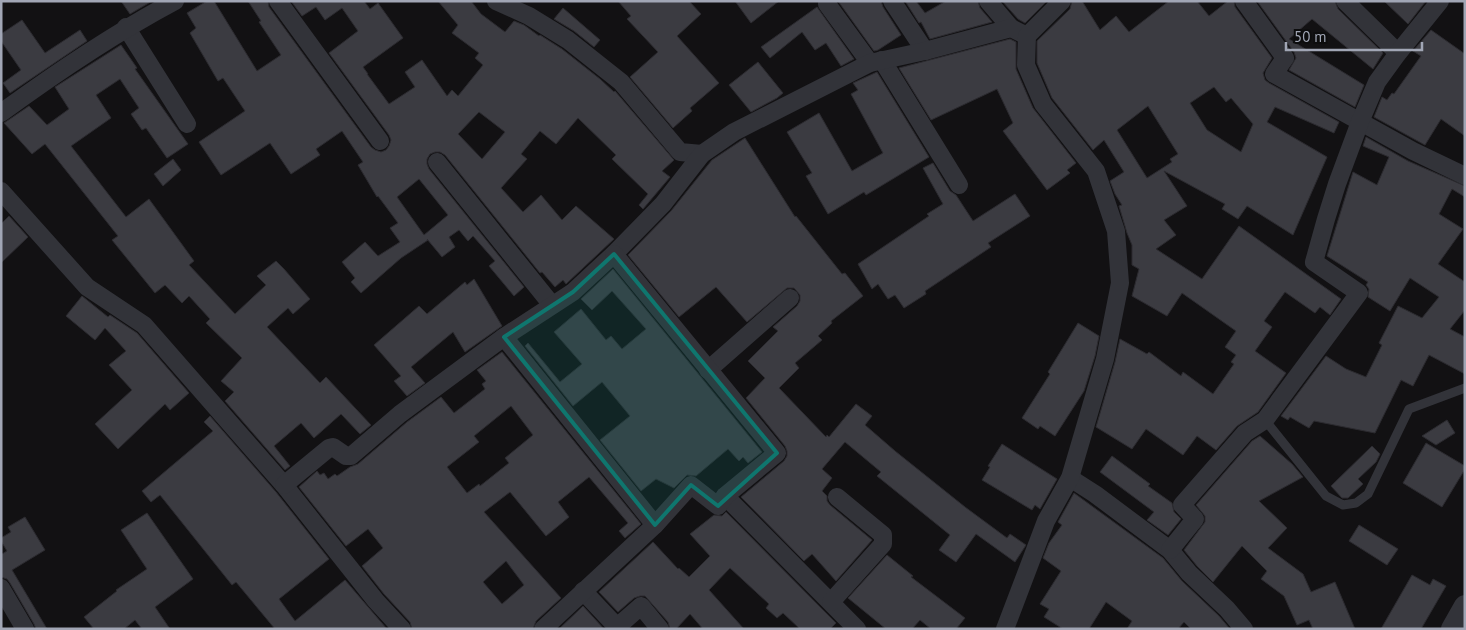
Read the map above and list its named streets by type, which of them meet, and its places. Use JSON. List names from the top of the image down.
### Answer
{
  "scale_bar": "50 m"
}
